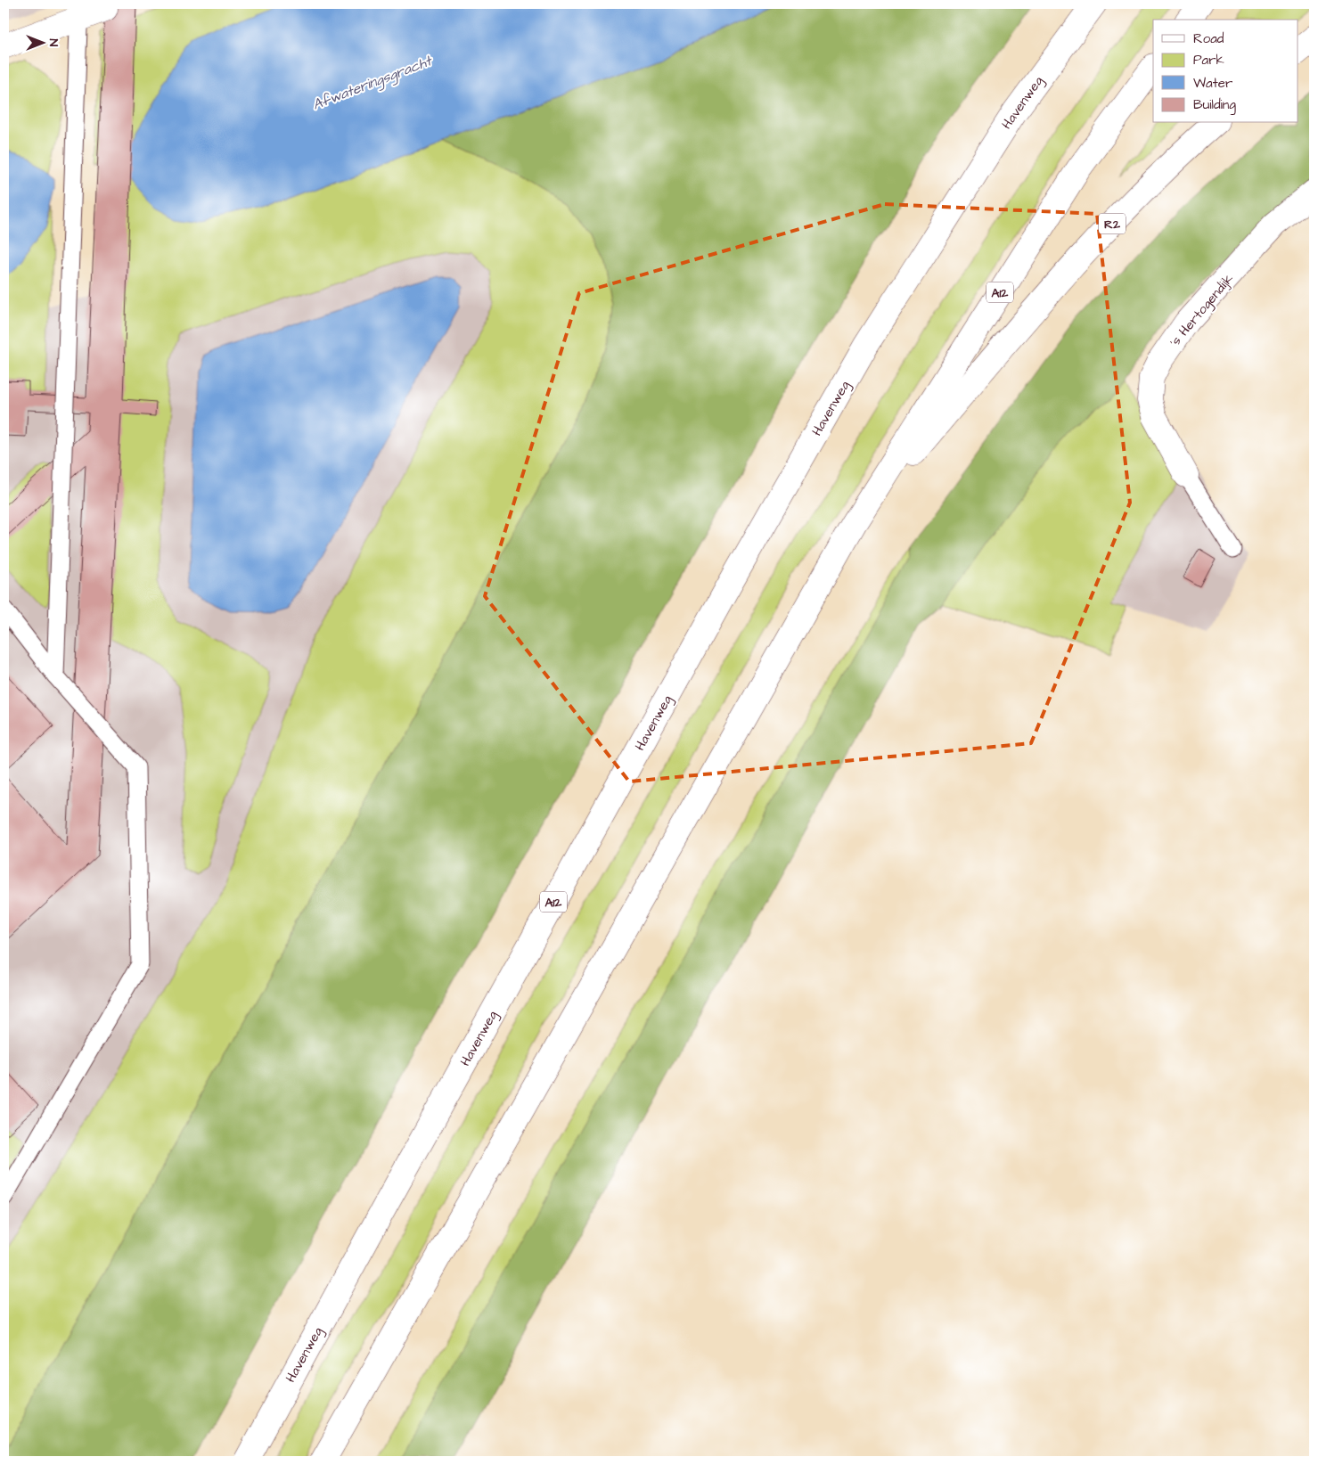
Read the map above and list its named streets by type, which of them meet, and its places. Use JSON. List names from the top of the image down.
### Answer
{
  "streets": {
    "main road": [
      "Havenweg",
      "R2",
      "A12",
      "'s Hertogendijk"
    ]
  },
  "crossings": [
    ["R2", "A12"]
  ],
  "water": ["Afwateringsgracht"],
  "legend": [
    "Road",
    "Park",
    "Water",
    "Building"
  ],
  "north": "right"
}
